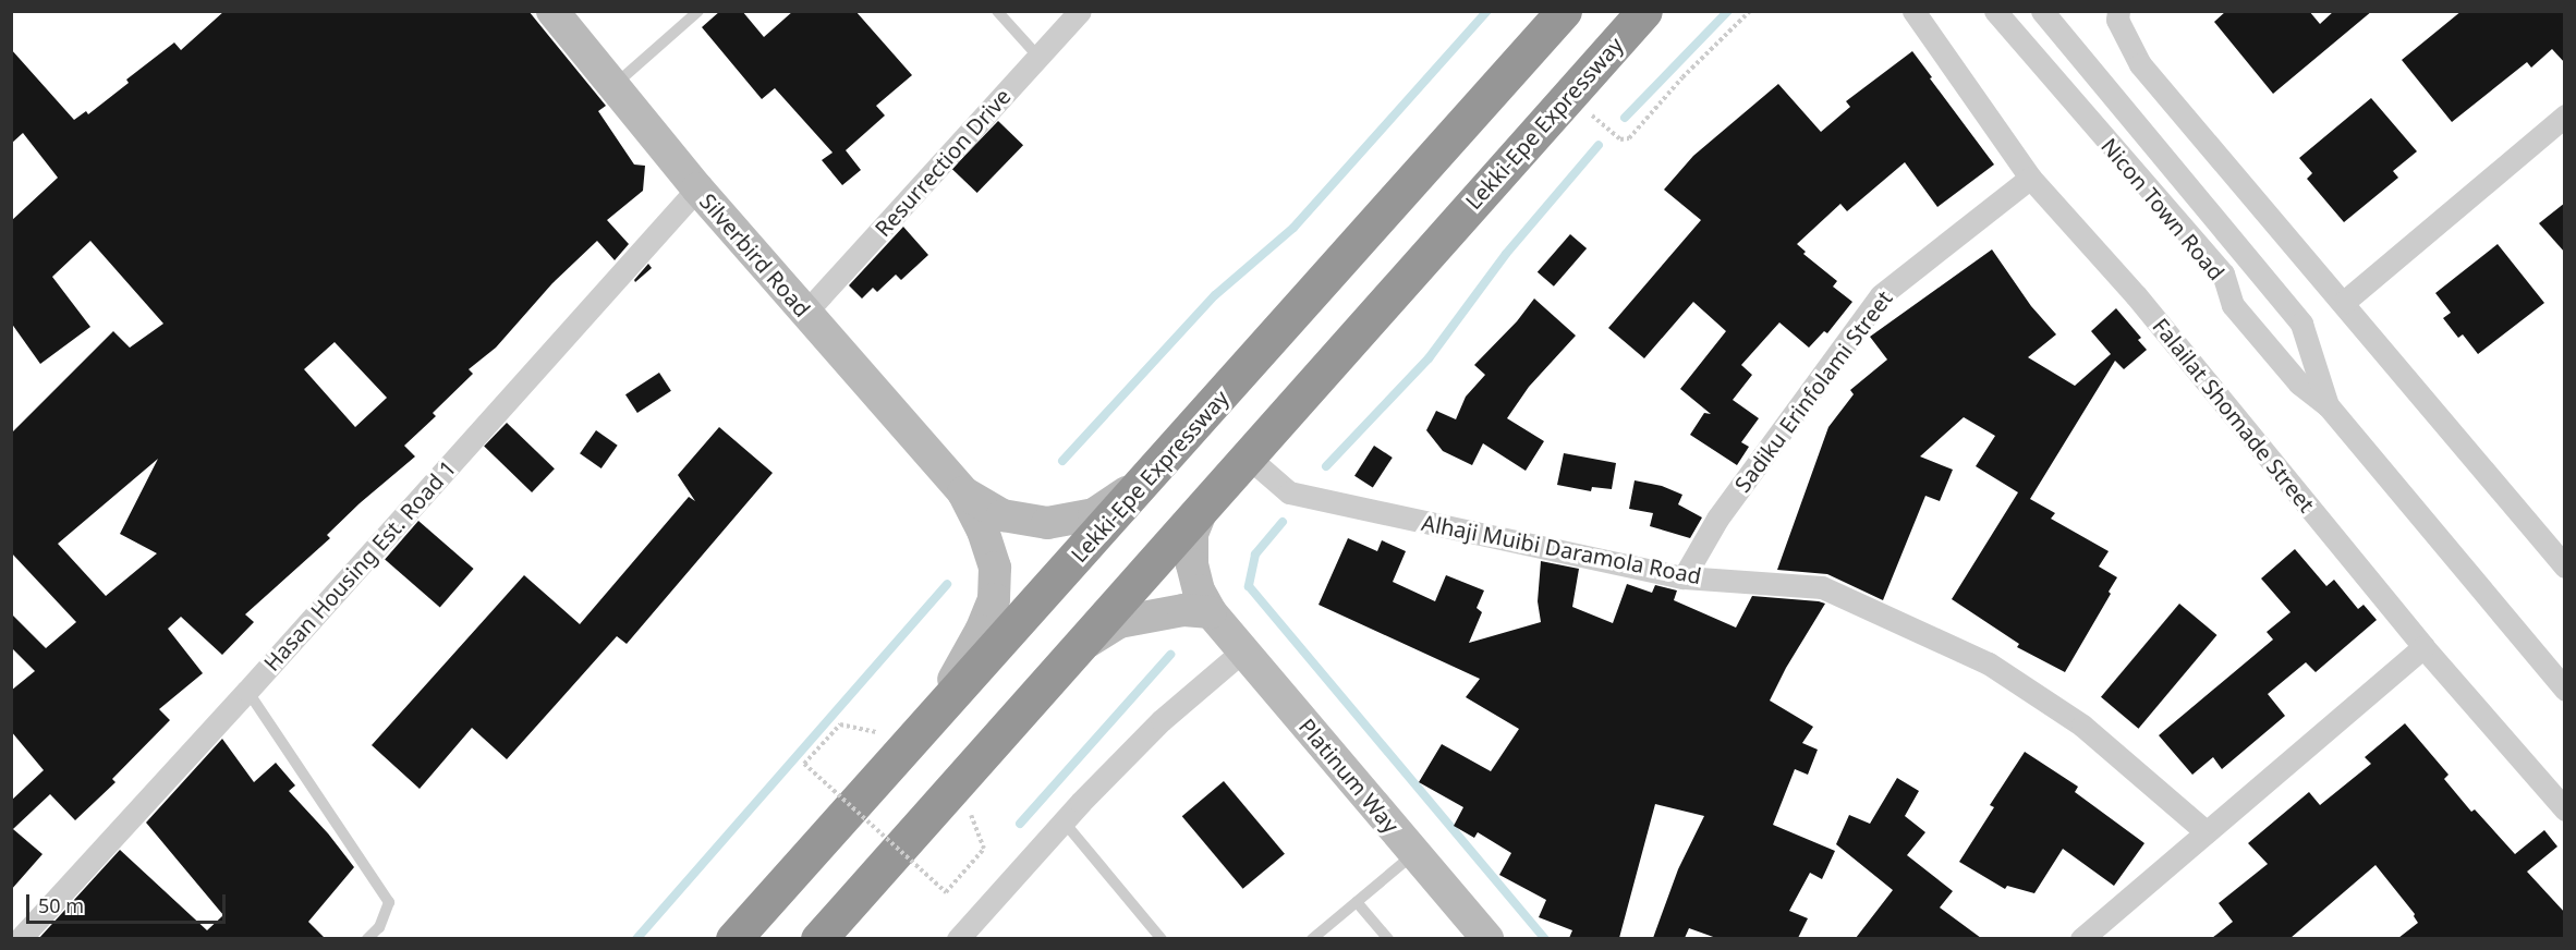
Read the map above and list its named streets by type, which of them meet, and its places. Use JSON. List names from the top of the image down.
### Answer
{
  "streets": {
    "highway": ["Lekki-Epe Expressway"],
    "street": [
      "Resurrection Drive",
      "Nicon Town Road",
      "Silverbird Road",
      "Sadiku Erinfolami Street",
      "Falailat Shomade Street",
      "Alhaji Muibi Daramola Road",
      "Hasan Housing Est. Road 1",
      "Platinum Way"
    ]
  },
  "crossings": [
    ["Lekki-Epe Expressway", "Alhaji Muibi Daramola Road"],
    ["Lekki-Epe Expressway", "Platinum Way"],
    ["Resurrection Drive", "Silverbird Road"],
    ["Silverbird Road", "Hasan Housing Est. Road 1"],
    ["Sadiku Erinfolami Street", "Falailat Shomade Street"],
    ["Sadiku Erinfolami Street", "Alhaji Muibi Daramola Road"]
  ],
  "scale_bar": "50 m"
}
